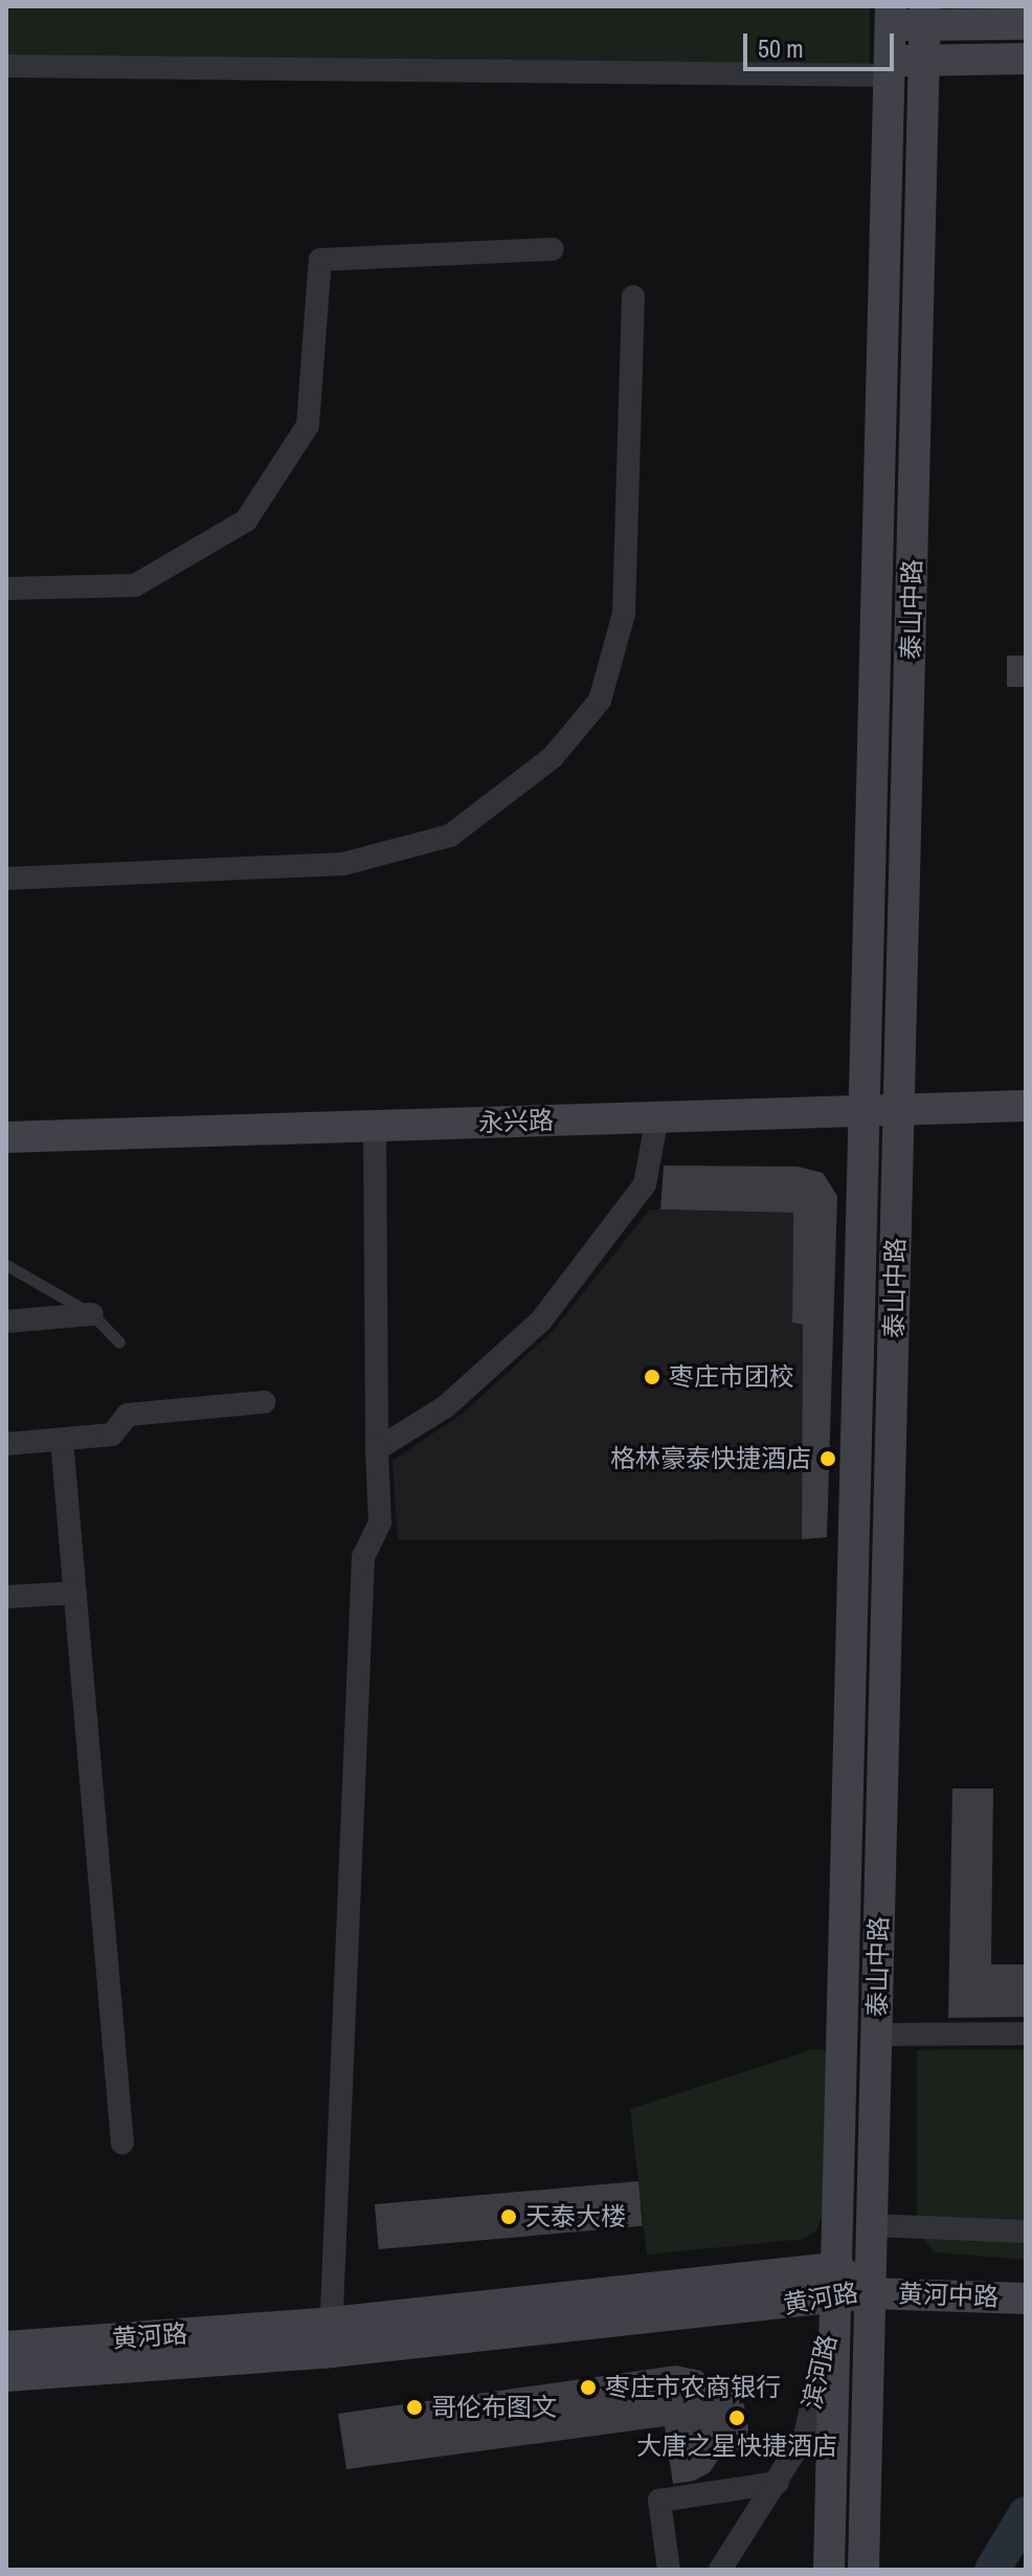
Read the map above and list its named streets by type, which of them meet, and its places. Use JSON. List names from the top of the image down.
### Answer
{
  "streets": {
    "main road": [
      "泰山中路",
      "永兴路",
      "黄河中路",
      "黄河路"
    ],
    "street": ["滨河路"]
  },
  "crossings": [
    ["泰山中路", "永兴路"],
    ["泰山中路", "黄河中路"],
    ["泰山中路", "黄河路"],
    ["泰山中路", "滨河路"],
    ["黄河中路", "黄河路"],
    ["黄河路", "滨河路"]
  ],
  "places": [
    "枣庄市团校",
    "格林豪泰快捷酒店",
    "天泰大楼",
    "枣庄市农商银行",
    "哥伦布图文",
    "大唐之星快捷酒店"
  ],
  "scale_bar": "50 m"
}
